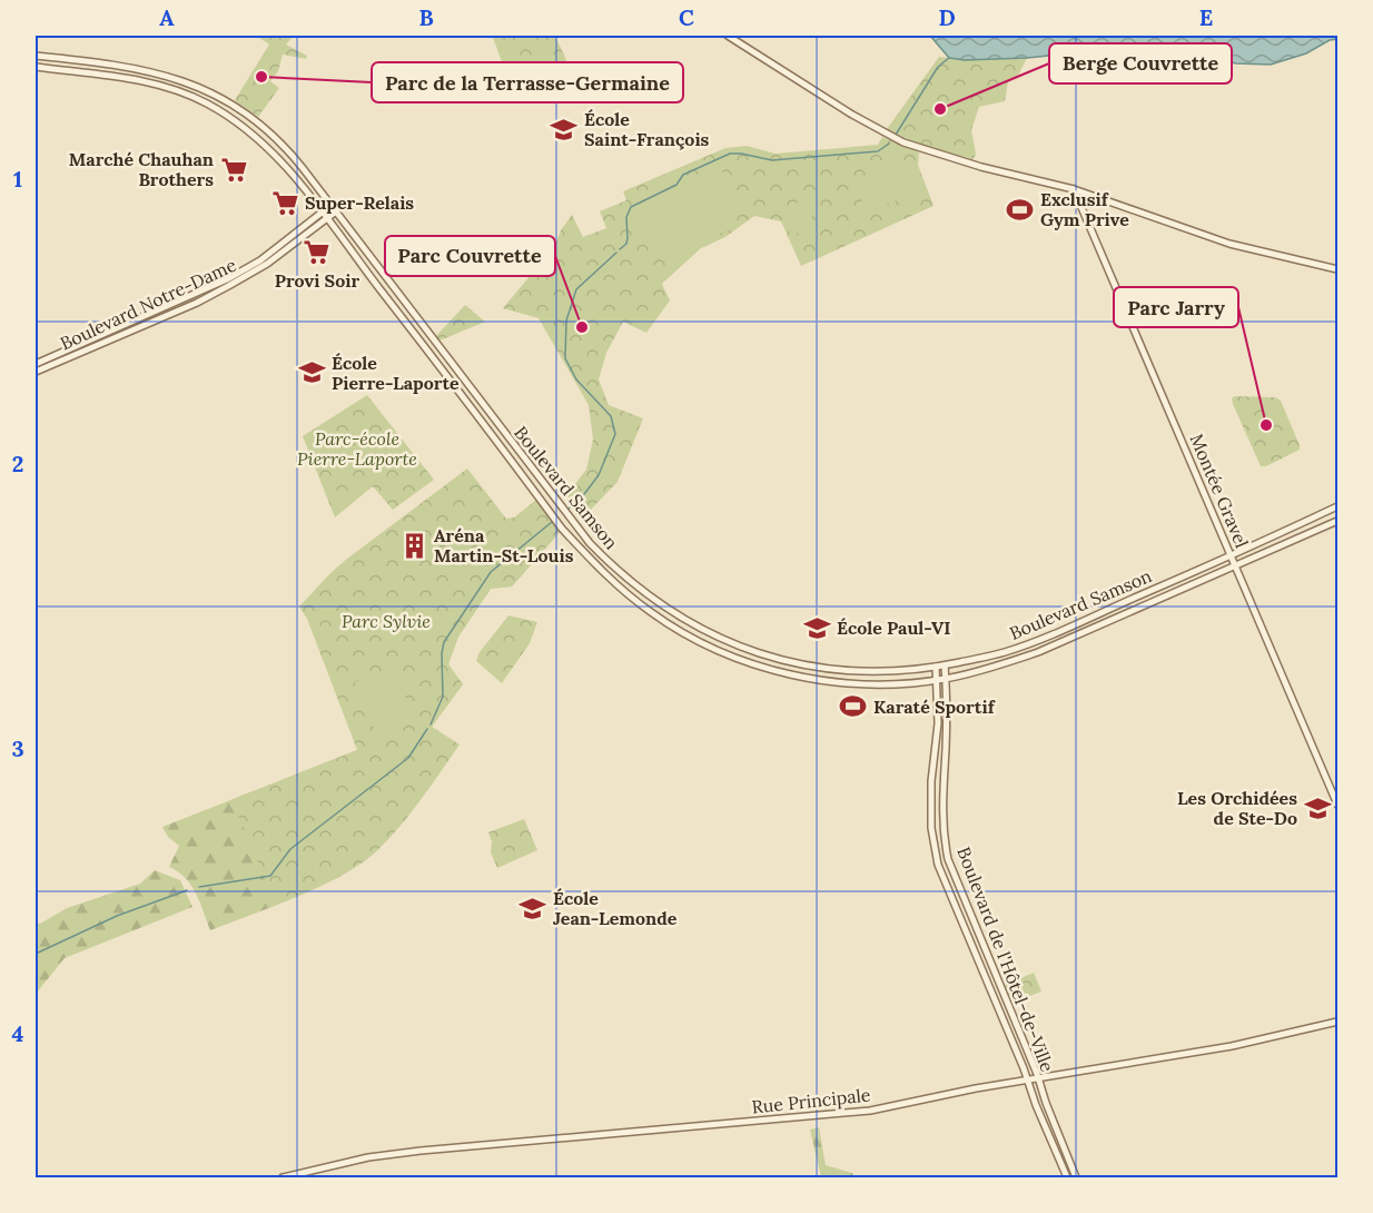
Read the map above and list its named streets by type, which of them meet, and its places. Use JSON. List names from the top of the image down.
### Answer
{
  "streets": {
    "street": [
      "Boulevard Notre-Dame",
      "Boulevard Samson",
      "Montée Gravel",
      "Boulevard de l'Hôtel-de-Ville",
      "Rue Principale"
    ]
  },
  "crossings": [
    ["Boulevard Notre-Dame", "Boulevard Samson"],
    ["Boulevard Samson", "Montée Gravel"],
    ["Boulevard Samson", "Boulevard de l'Hôtel-de-Ville"],
    ["Boulevard de l'Hôtel-de-Ville", "Rue Principale"]
  ],
  "parks": ["Parc-école Pierre-Laporte", "Parc Sylvie"],
  "places": {
    "other": [
      "Parc de la Terrasse-Germaine",
      "Berge Couvrette",
      "Parc Couvrette",
      "Parc Jarry"
    ],
    "school or university": [
      "École Saint-François",
      "École Pierre-Laporte",
      "École Paul-VI",
      "Les Orchidées de Ste-Do",
      "École Jean-Lemonde"
    ],
    "supermarket": ["Marché Chauhan Brothers", "Super-Relais", "Provi Soir"],
    "sports": ["Exclusif Gym Prive", "Karaté Sportif"],
    "building": ["Aréna Martin-St-Louis"]
  },
  "grid": {
    "columns": [
      "A",
      "B",
      "C",
      "D",
      "E"
    ],
    "rows": [
      "1",
      "2",
      "3",
      "4"
    ]
  }
}
